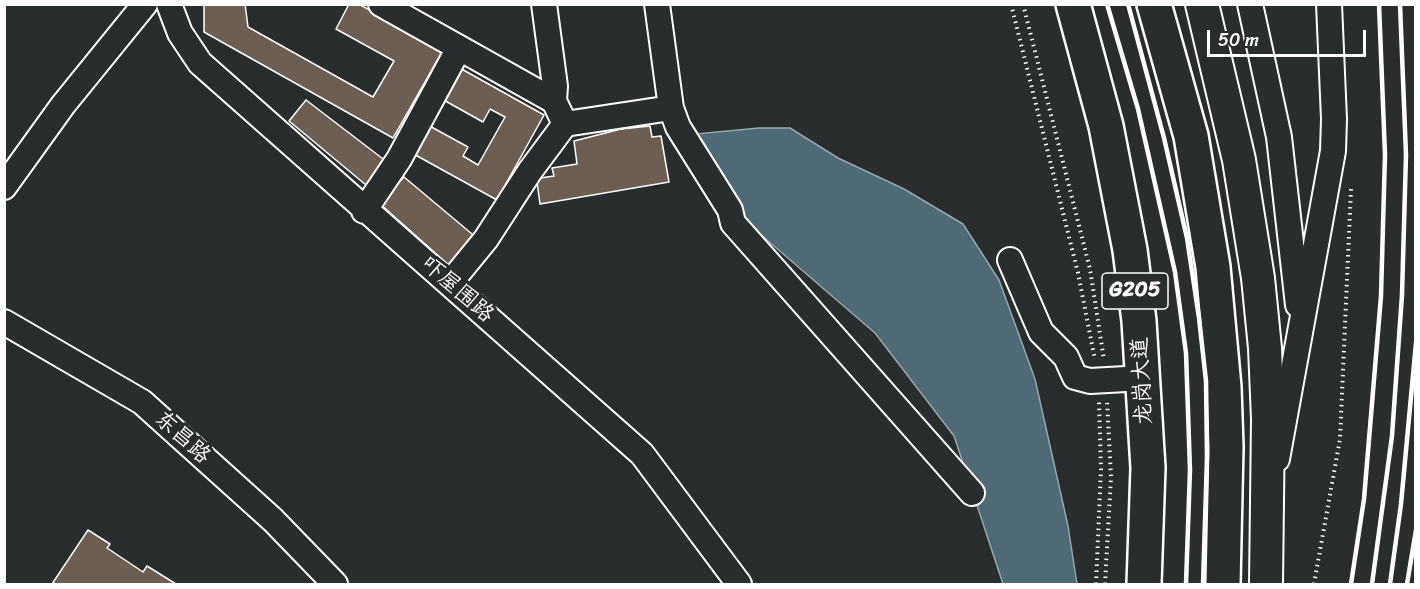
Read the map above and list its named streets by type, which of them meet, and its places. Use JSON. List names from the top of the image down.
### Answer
{
  "streets": {
    "highway": ["G205", "龙岗大道"],
    "street": ["吓屋围路", "东昌路"]
  },
  "scale_bar": "50 m"
}
